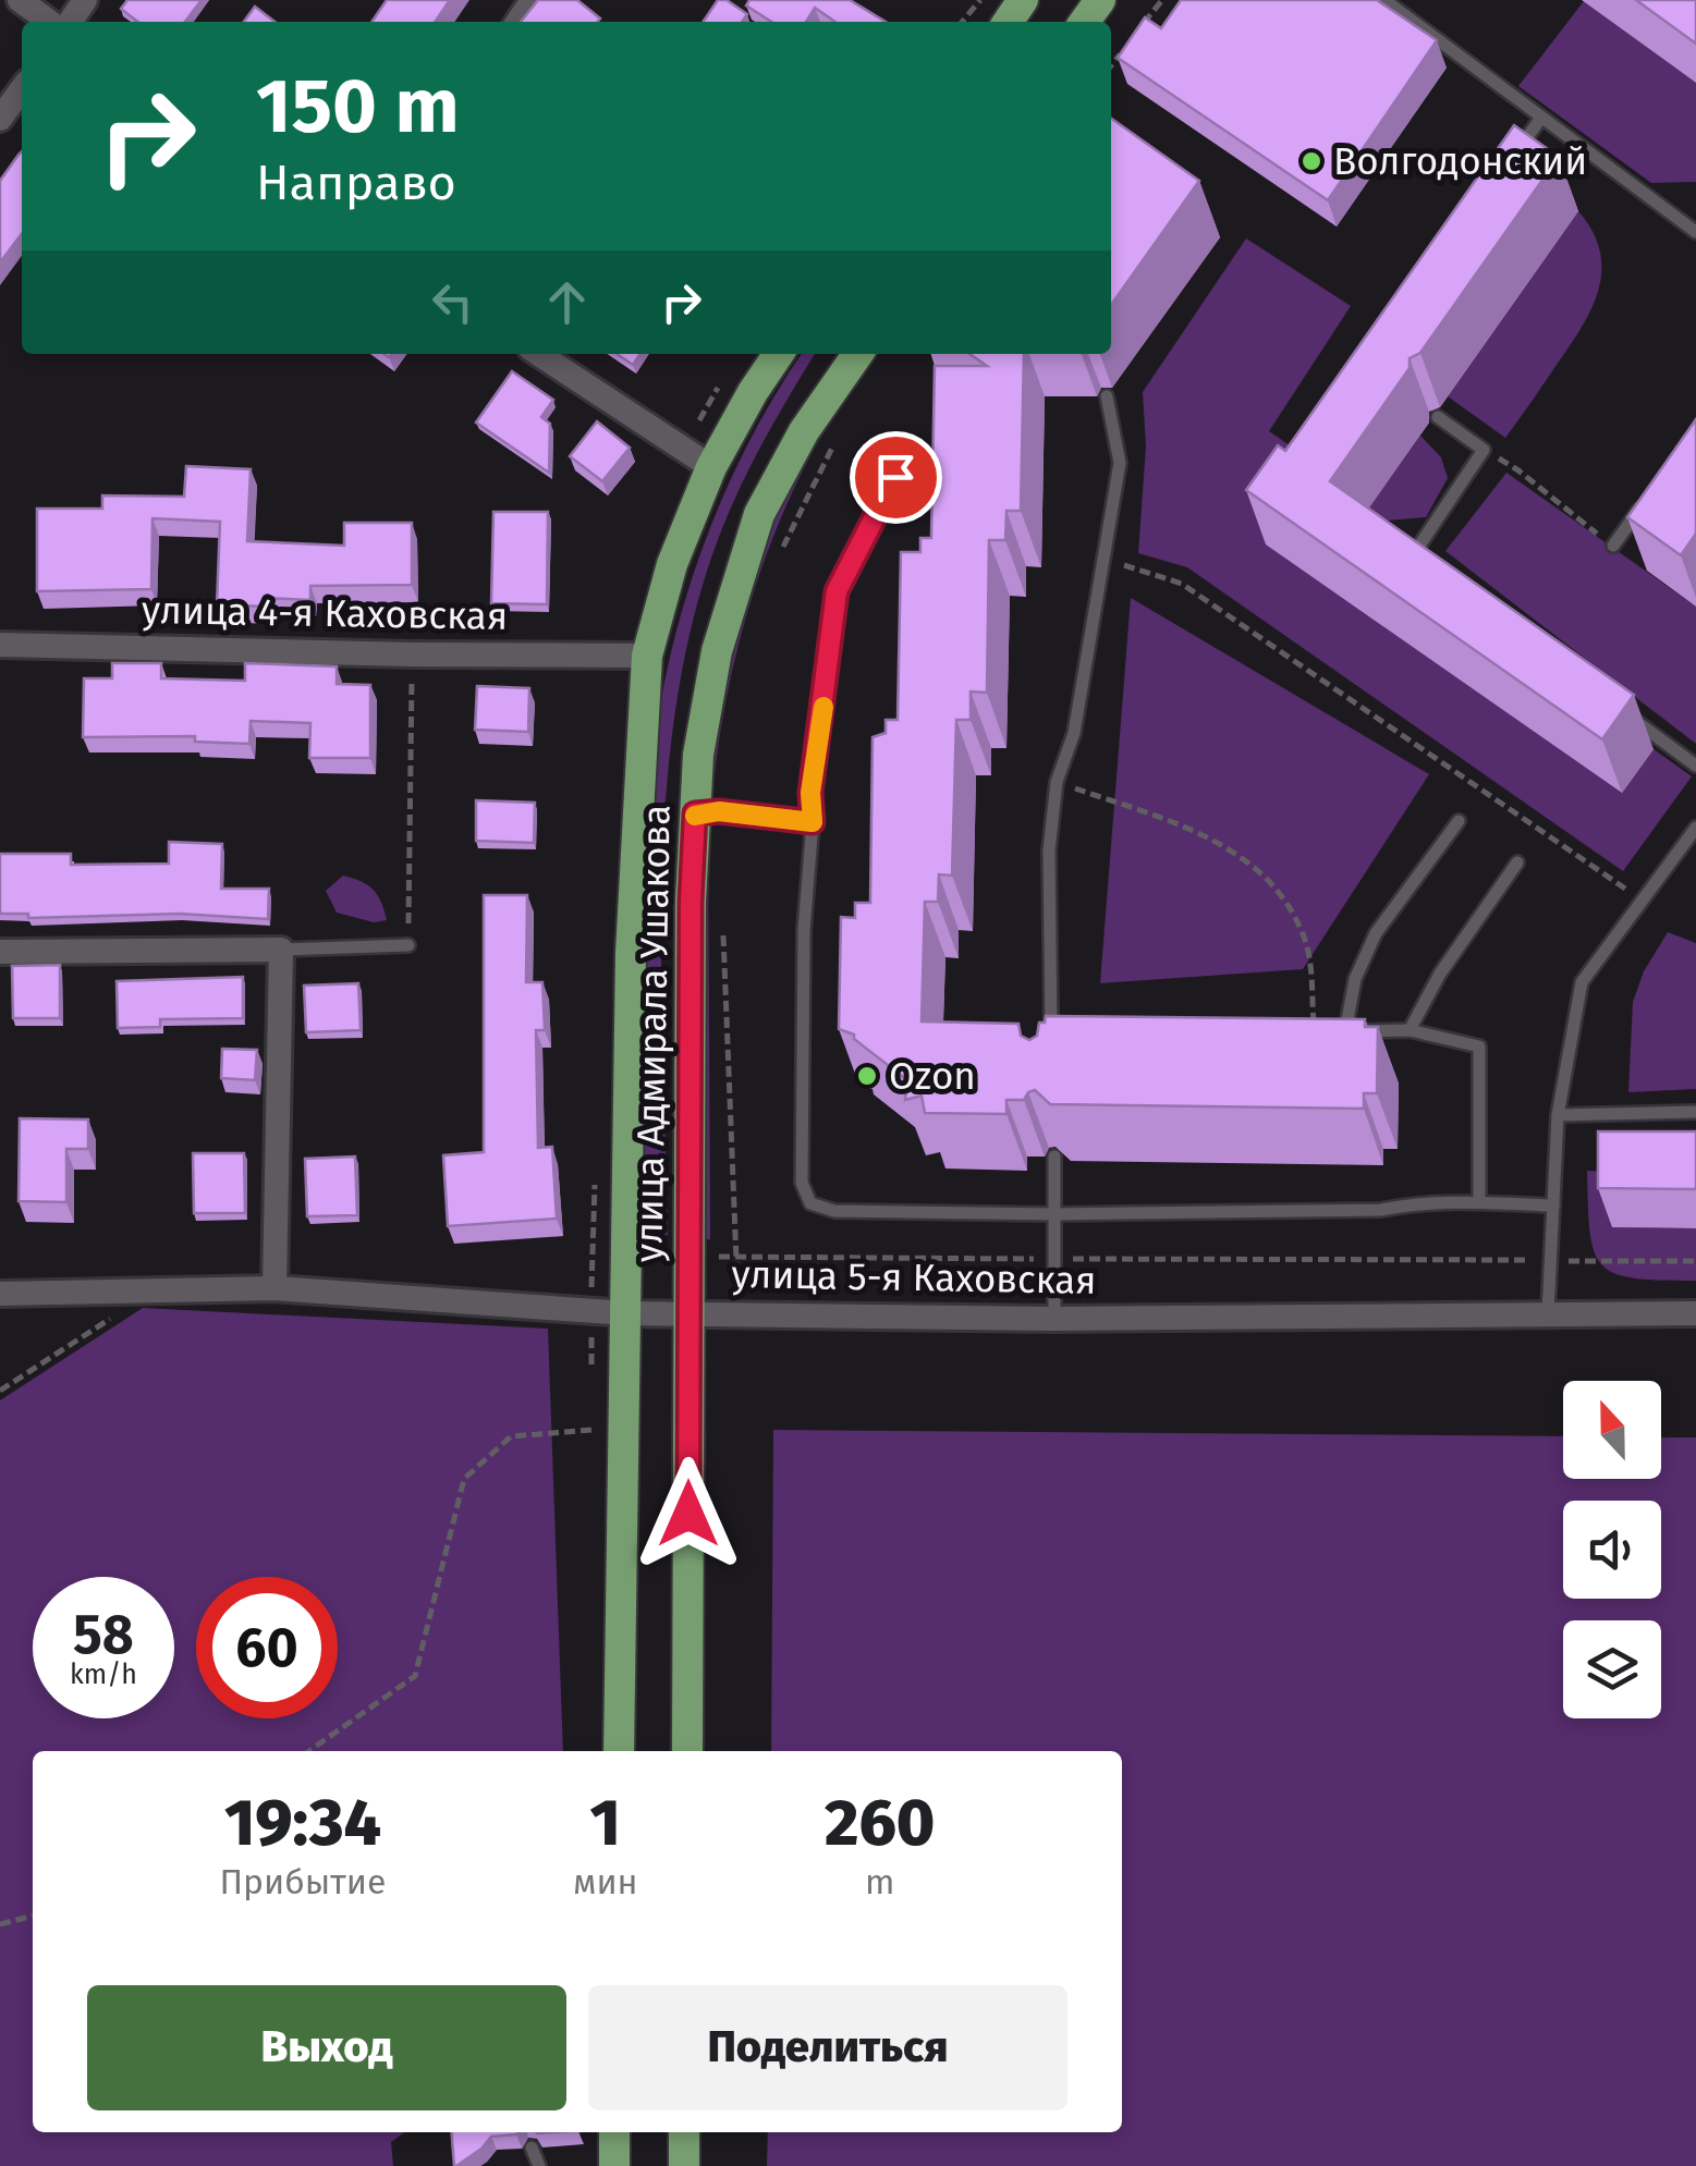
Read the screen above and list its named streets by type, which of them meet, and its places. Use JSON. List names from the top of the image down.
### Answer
{
  "streets": {
    "main road": ["улица Адмирала Ушакова"],
    "street": ["улица 4-я Каховская", "улица 5-я Каховская"]
  },
  "crossings": [
    ["улица 4-я Каховская", "улица Адмирала Ушакова"],
    ["улица Адмирала Ушакова", "улица 5-я Каховская"]
  ],
  "places": ["Волгодонский", "Ozon"],
  "north": "top",
  "page": {
    "turn": ["150 m", "Направо"],
    "speed": "58 km/h",
    "limit": "60",
    "eta": [
      "19:34",
      "Прибытие",
      "1",
      "мин",
      "260",
      "m"
    ],
    "buttons": ["Выход", "Поделиться"]
  }
}
